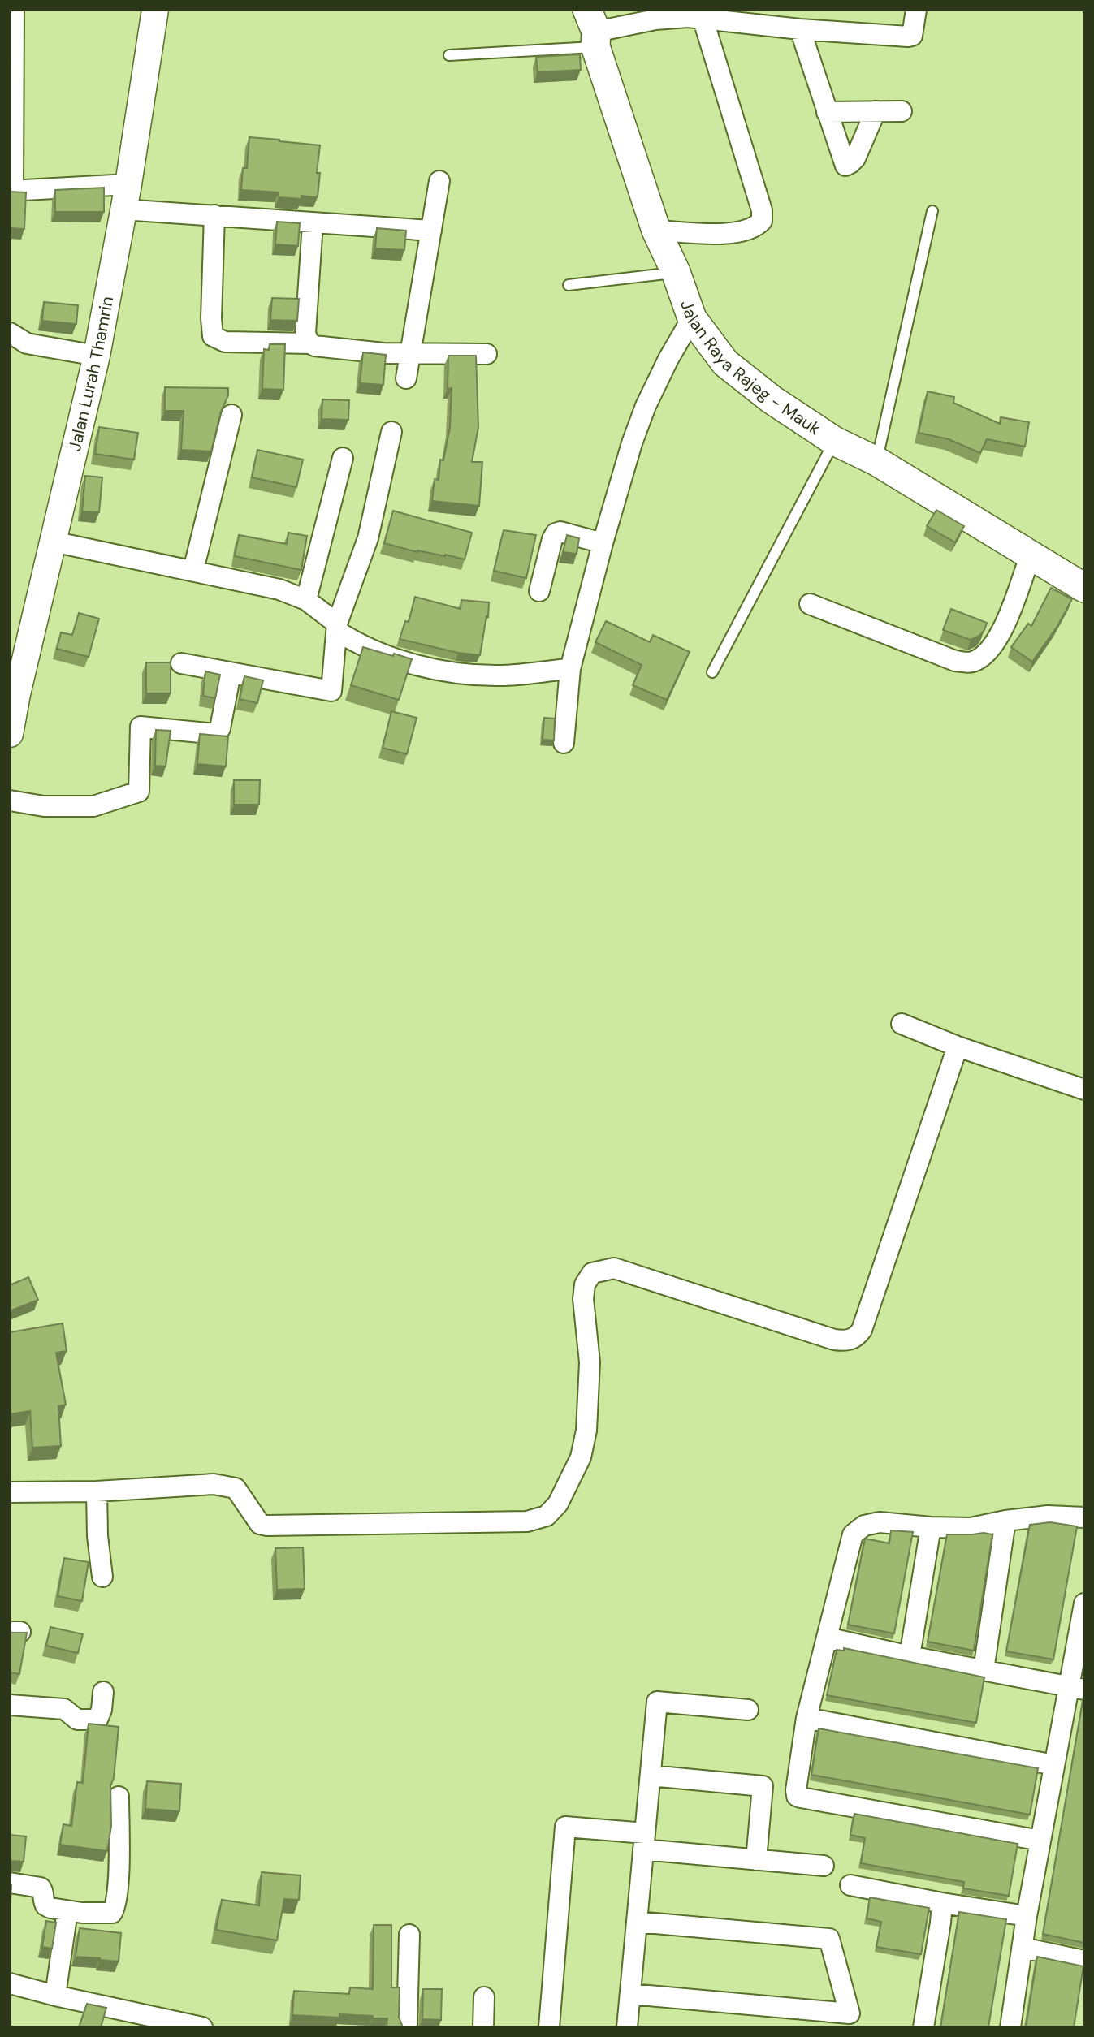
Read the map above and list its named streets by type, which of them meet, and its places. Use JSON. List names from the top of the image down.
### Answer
{
  "streets": {
    "main road": ["Jalan Raya Rajeg - Mauk"],
    "street": ["Jalan Lurah Thamrin"]
  }
}
